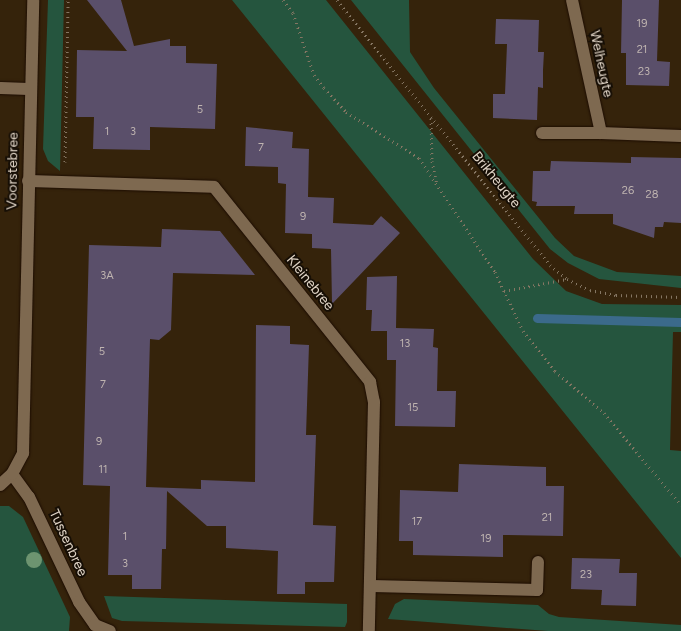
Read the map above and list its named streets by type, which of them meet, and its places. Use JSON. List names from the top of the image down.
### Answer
{
  "streets": {
    "street": [
      "Welheugte",
      "Voorstebree",
      "Kleinebree",
      "Tussenbree"
    ],
    "path": ["Brikheugte"]
  },
  "crossings": [
    ["Voorstebree", "Kleinebree"],
    ["Voorstebree", "Tussenbree"]
  ],
  "house_numbers": [
    "19",
    "21",
    "23",
    "5",
    "1",
    "3",
    "7",
    "26",
    "28",
    "9",
    "3A",
    "13",
    "5",
    "7",
    "15",
    "9",
    "11",
    "21",
    "17",
    "1",
    "19",
    "3",
    "23"
  ]
}
